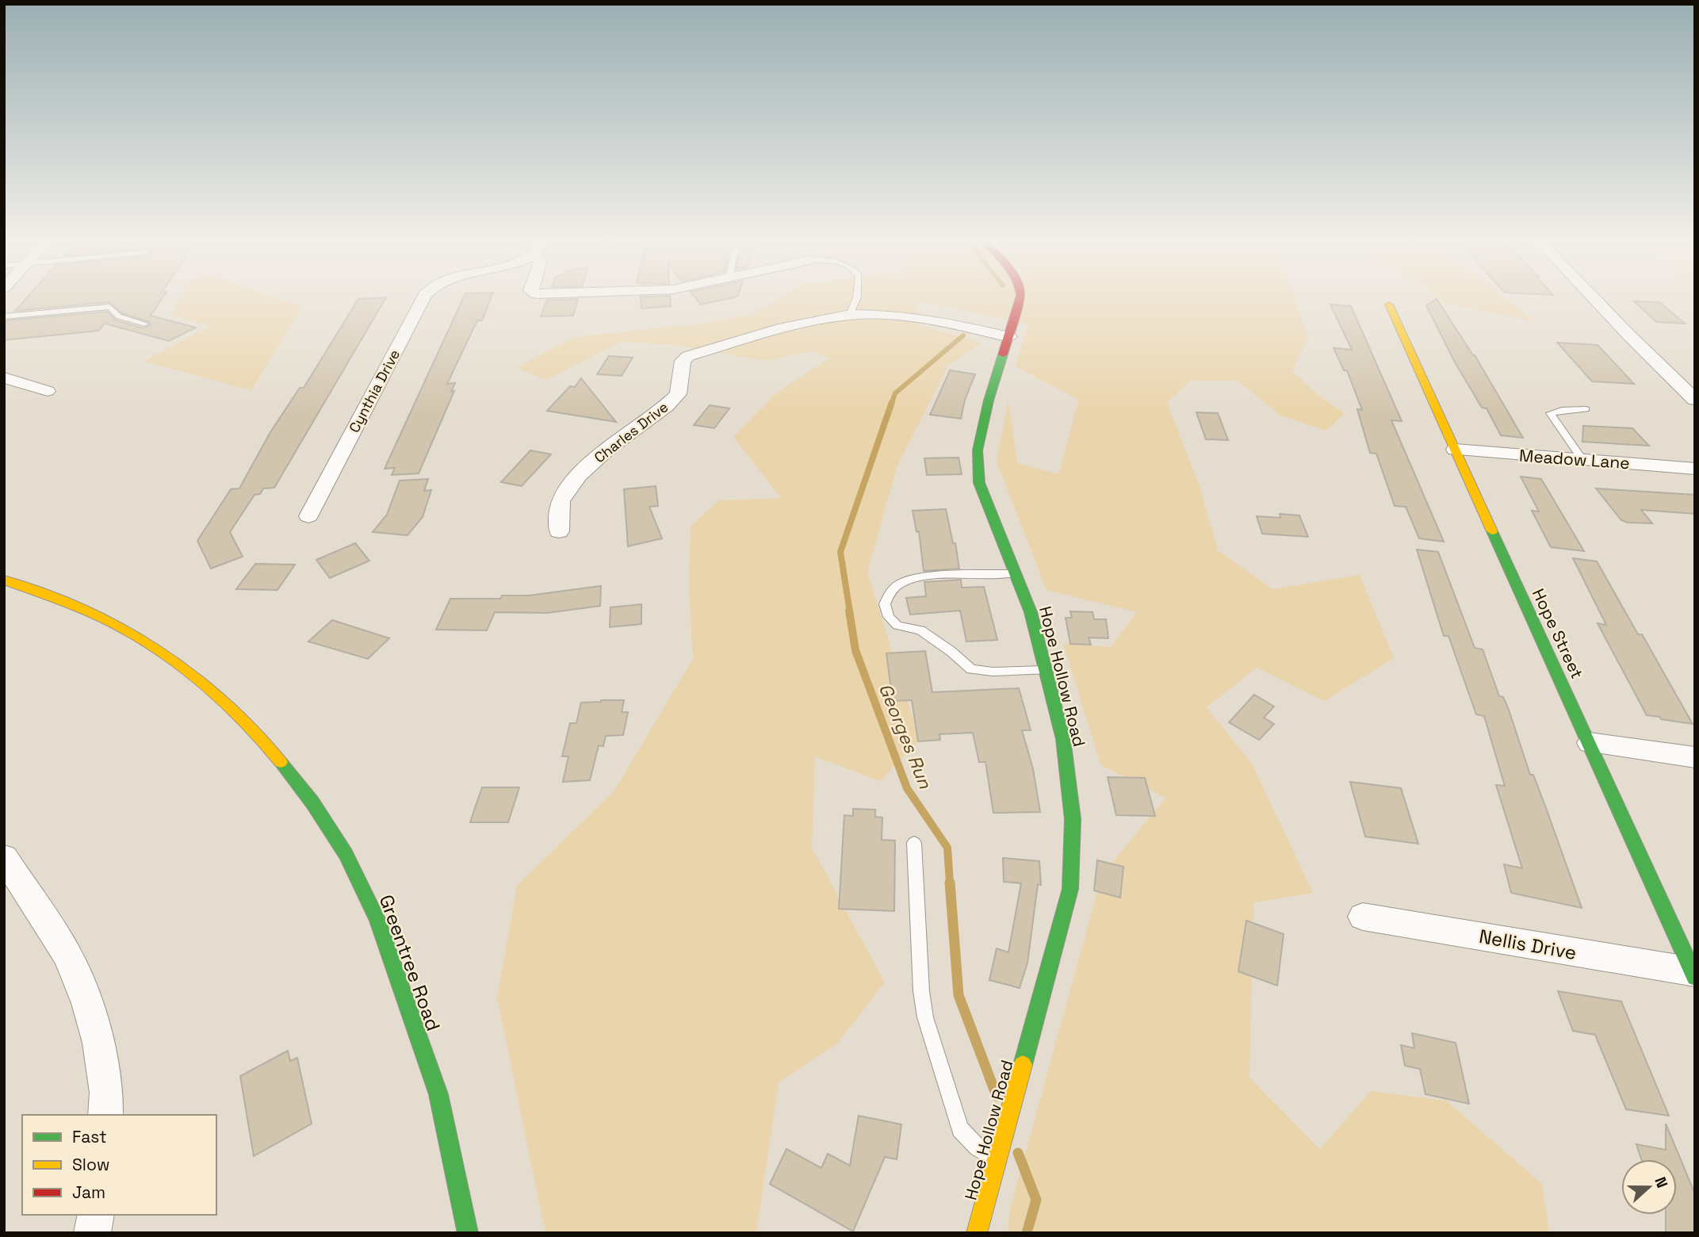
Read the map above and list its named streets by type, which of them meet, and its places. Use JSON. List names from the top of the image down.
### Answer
{
  "streets": {
    "main road": ["Hope Street", "Hope Hollow Road", "Greentree Road"],
    "street": [
      "Cynthia Drive",
      "Charles Drive",
      "Meadow Lane",
      "Nellis Drive"
    ]
  },
  "crossings": [
    ["Charles Drive", "Hope Hollow Road"],
    ["Meadow Lane", "Hope Street"],
    ["Hope Street", "Nellis Drive"]
  ],
  "water": ["Georges Run"],
  "legend": ["Fast", "Slow", "Jam"],
  "north": "right"
}
